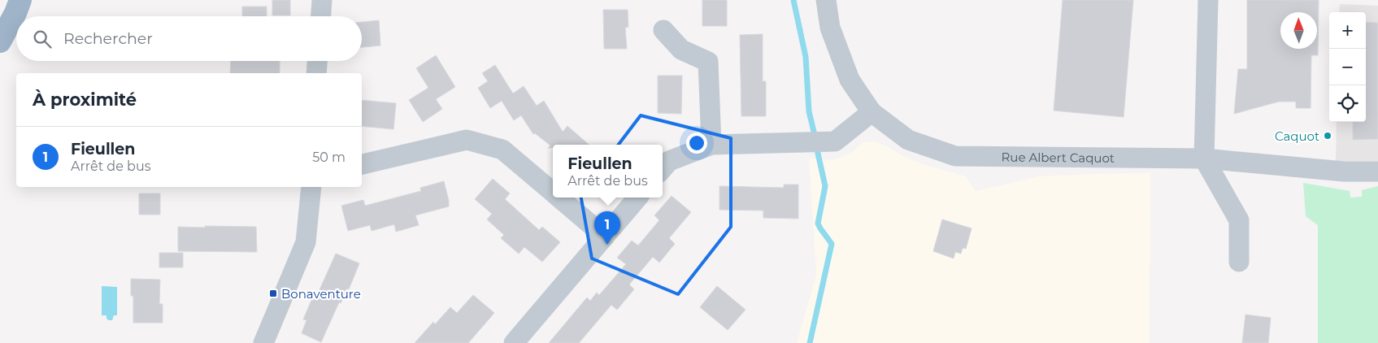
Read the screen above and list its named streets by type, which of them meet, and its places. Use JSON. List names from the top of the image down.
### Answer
{
  "streets": {
    "street": ["Rue Albert Caquot"]
  },
  "places": {
    "other": ["Caquot"],
    "transit": ["Bonaventure"]
  },
  "north": "top",
  "page": {
    "map_buttons": ["+", "−"],
    "search": "Rechercher",
    "heading": "À proximité",
    "list": [
      {
        "mark": "1",
        "name": "Fieullen",
        "note": "Arrêt de bus",
        "value": "50 m"
      }
    ],
    "popup": ["Fieullen", "Arrêt de bus"],
    "pins": "1"
  }
}
